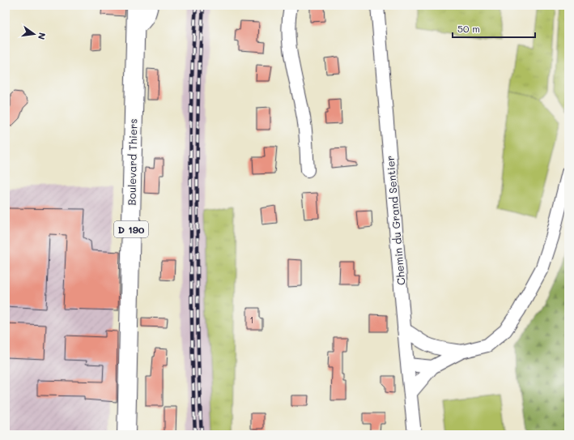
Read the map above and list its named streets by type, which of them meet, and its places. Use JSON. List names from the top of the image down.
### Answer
{
  "streets": {
    "main road": ["Boulevard Thiers", "D 190"],
    "street": ["Chemin du Grand Sentier"]
  },
  "house_numbers": ["1"],
  "scale_bar": "50 m",
  "north": "right"
}
